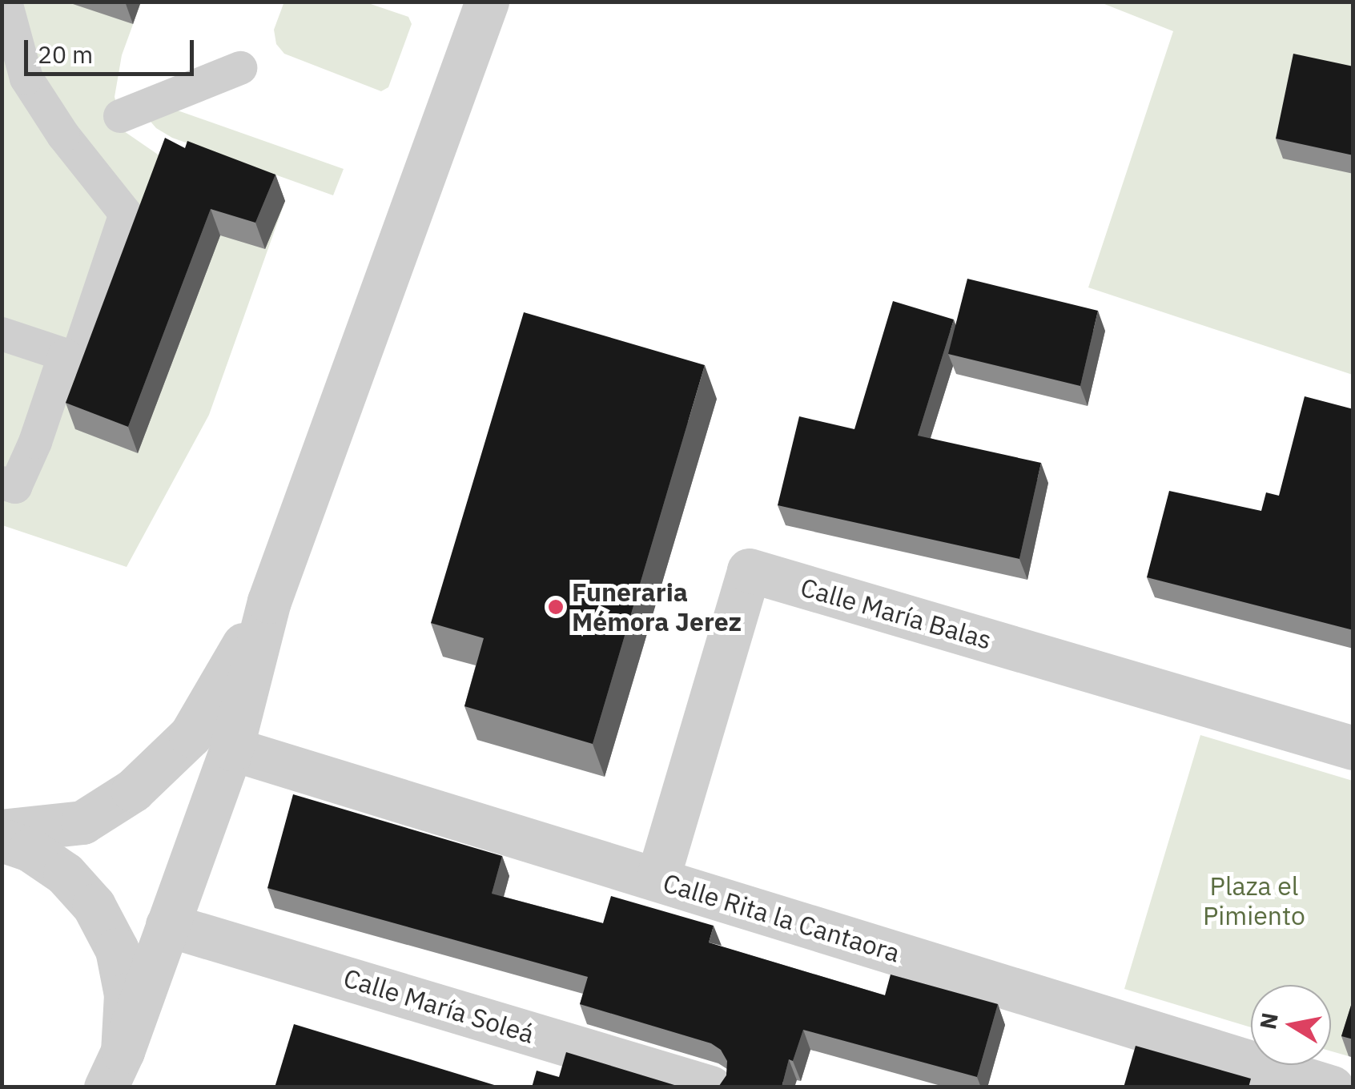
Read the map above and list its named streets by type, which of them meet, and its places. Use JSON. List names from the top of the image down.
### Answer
{
  "streets": {
    "street": ["Calle María Balas", "Calle Rita la Cantaora", "Calle María Soleá"]
  },
  "crossings": [
    ["Calle María Balas", "Calle Rita la Cantaora"]
  ],
  "parks": ["Plaza el Pimiento"],
  "places": ["Funeraria Mémora Jerez"],
  "scale_bar": "20 m",
  "north": "left"
}
